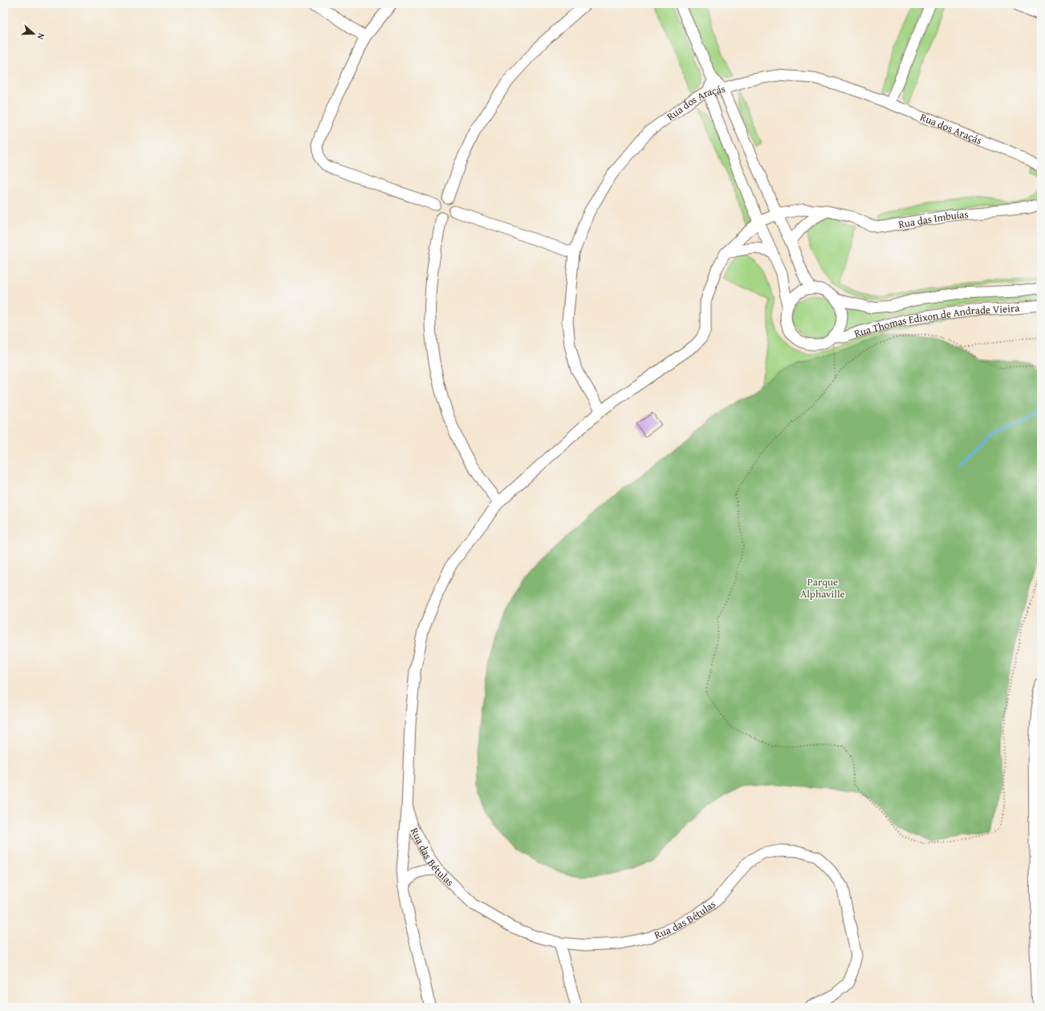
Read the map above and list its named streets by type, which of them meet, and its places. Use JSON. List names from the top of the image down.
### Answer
{
  "streets": {
    "street": [
      "Rua dos Araçás",
      "Rua das Imbuias",
      "Rua Thomas Edixon de Andrade Vieira",
      "Rua das Bétulas"
    ]
  },
  "parks": ["Parque Alphaville"],
  "north": "right"
}
